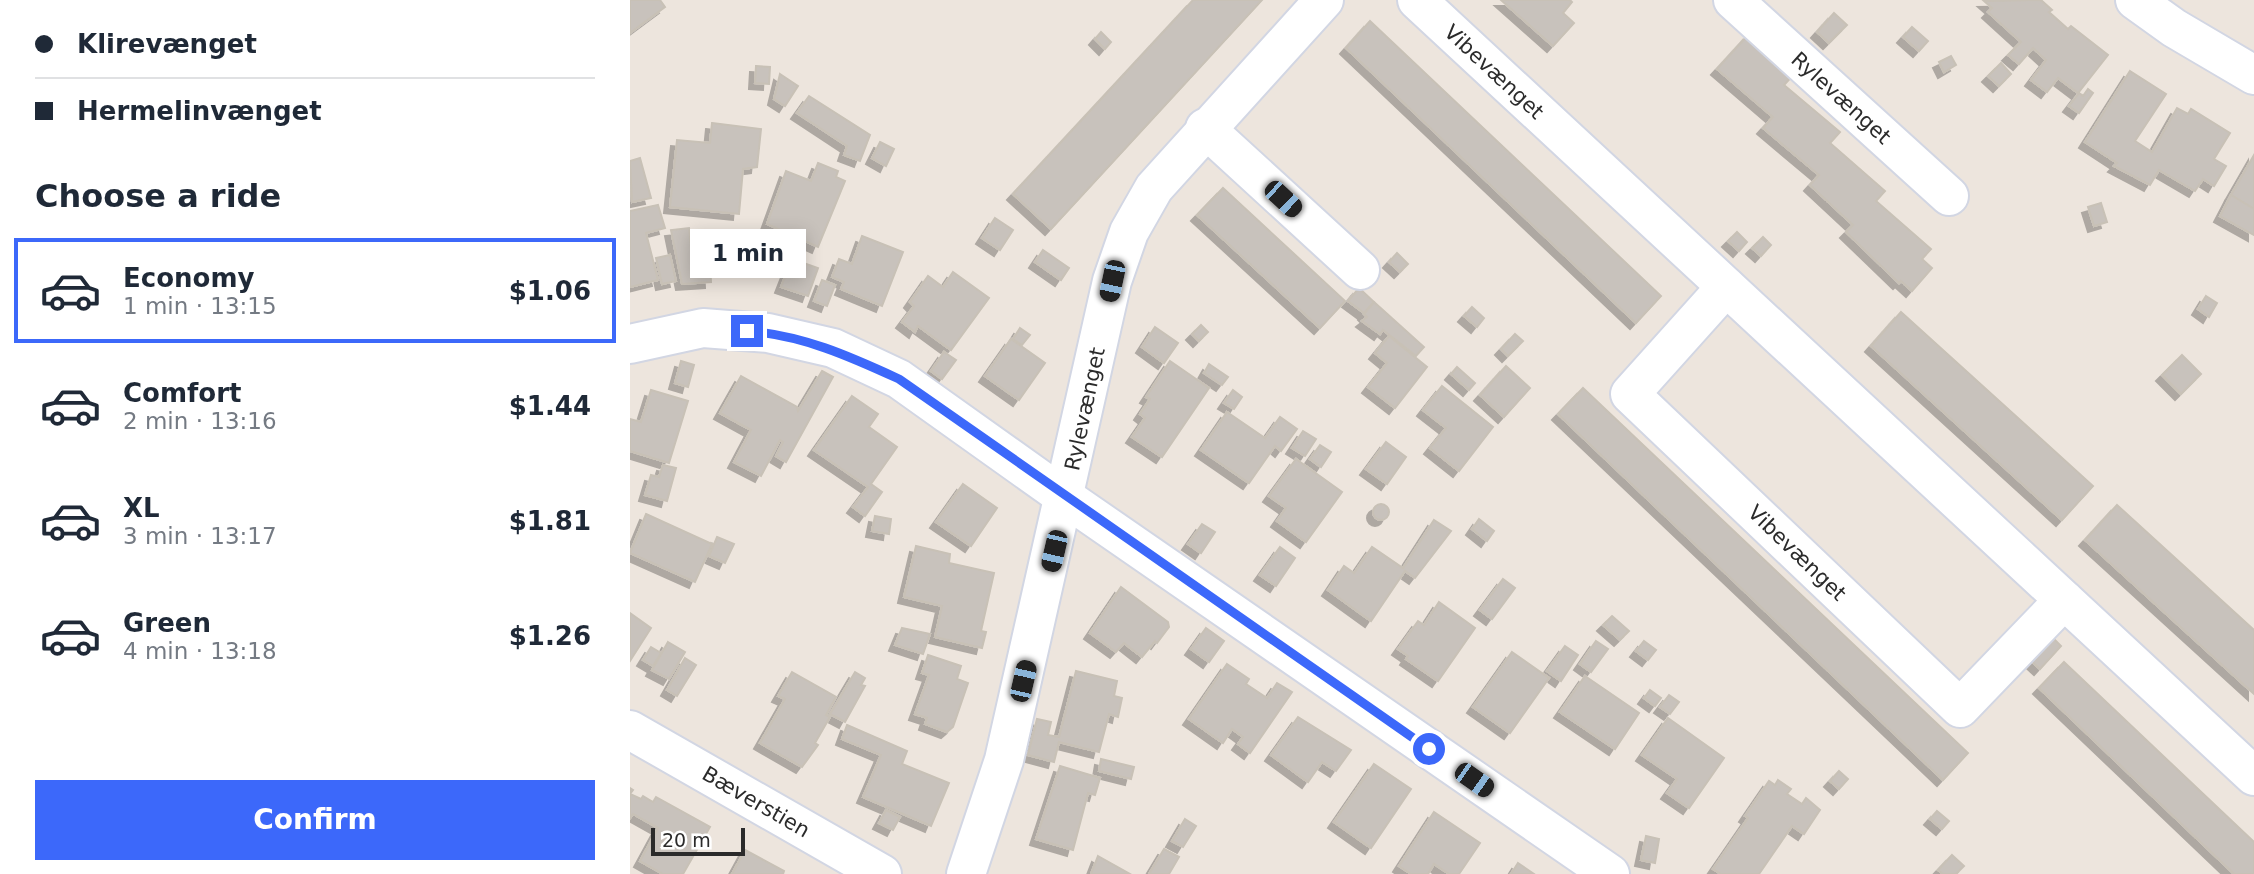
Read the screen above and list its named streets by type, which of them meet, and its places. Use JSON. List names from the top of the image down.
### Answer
{
  "streets": {
    "street": ["Vibevænget", "Rylevænget", "Bæverstien"]
  },
  "scale_bar": "20 m",
  "page": {
    "banner": ["Klirevænget", "Hermelinvænget"],
    "heading": "Choose a ride",
    "bubble": "1 min",
    "list": [
      {
        "name": "Economy",
        "note": "1 min · 13:15",
        "value": "$1.06"
      },
      {
        "name": "Comfort",
        "note": "2 min · 13:16",
        "value": "$1.44"
      },
      {
        "name": "XL",
        "note": "3 min · 13:17",
        "value": "$1.81"
      },
      {
        "name": "Green",
        "note": "4 min · 13:18",
        "value": "$1.26"
      }
    ],
    "buttons": "Confirm",
    "scale": "20 m"
  }
}
